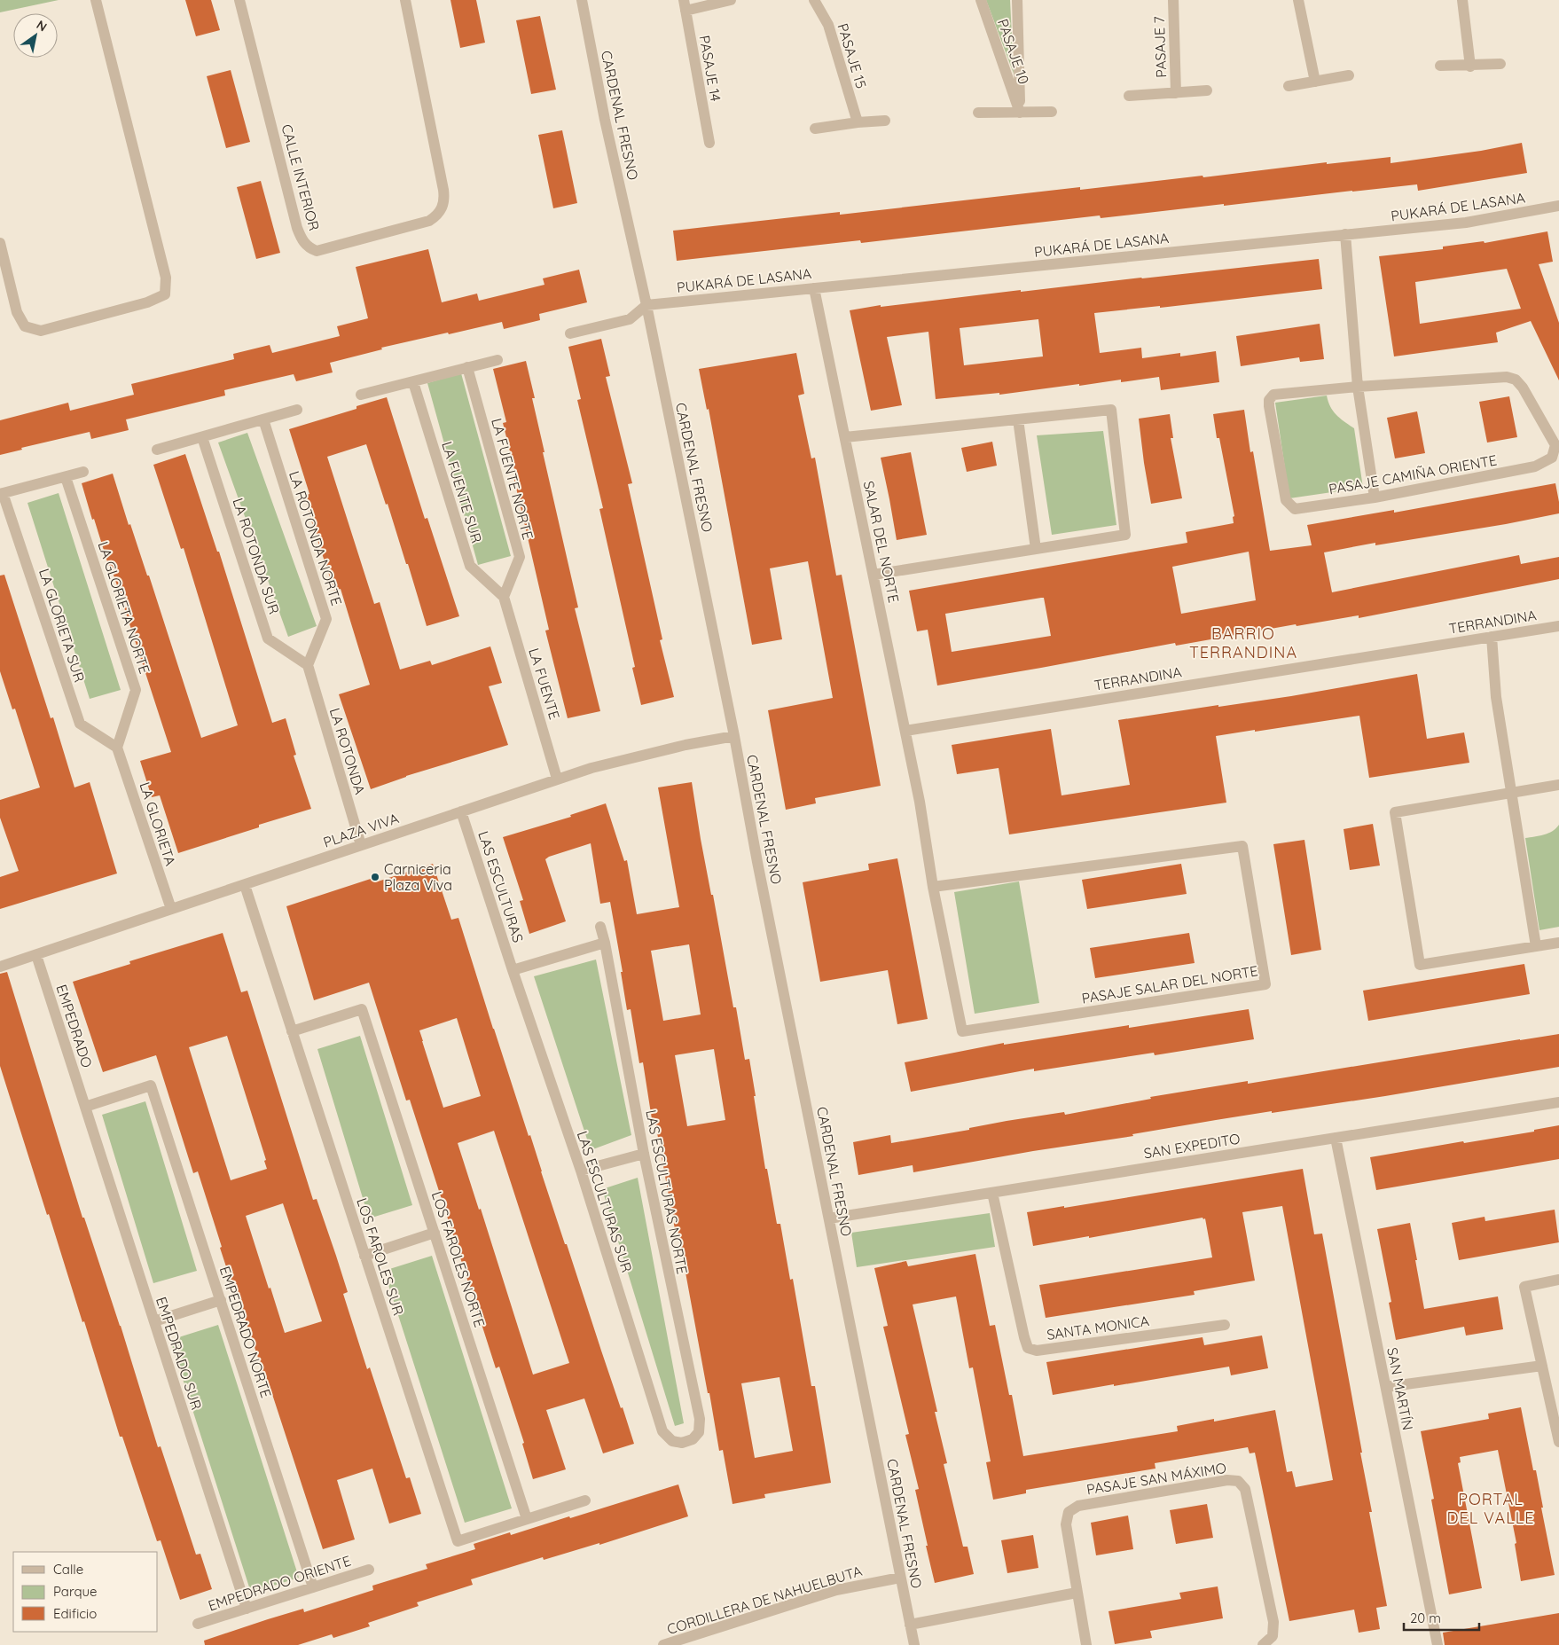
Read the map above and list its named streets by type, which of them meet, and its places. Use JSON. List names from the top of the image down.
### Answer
{
  "streets": {
    "street": [
      "PASAJE 7",
      "PASAJE 10",
      "PASAJE 15",
      "PASAJE 14",
      "CARDENAL FRESNO",
      "CALLE INTERIOR",
      "PUKARÁ DE LASANA",
      "PASAJE CAMIÑA ORIENTE",
      "LA FUENTE NORTE",
      "LA FUENTE SUR",
      "LA ROTONDA NORTE",
      "SALAR DEL NORTE",
      "LA ROTONDA SUR",
      "LA GLORIETA NORTE",
      "TERRANDINA",
      "LA GLORIETA SUR",
      "LA FUENTE",
      "LA ROTONDA",
      "LA GLORIETA",
      "PLAZA VIVA",
      "LAS ESCULTURAS",
      "PASAJE SALAR DEL NORTE",
      "EMPEDRADO",
      "SAN EXPEDITO",
      "LAS ESCULTURAS NORTE",
      "LAS ESCULTURAS SUR",
      "LOS FAROLES SUR",
      "LOS FAROLES NORTE",
      "SANTA MONICA",
      "EMPEDRADO NORTE",
      "EMPEDRADO SUR",
      "SAN MARTÍN",
      "PASAJE SAN MÁXIMO",
      "EMPEDRADO ORIENTE",
      "CORDILLERA DE NAHUELBUTA"
    ]
  },
  "crossings": [
    ["CARDENAL FRESNO", "PUKARÁ DE LASANA"],
    ["CARDENAL FRESNO", "PLAZA VIVA"],
    ["CARDENAL FRESNO", "SAN EXPEDITO"],
    ["CARDENAL FRESNO", "CORDILLERA DE NAHUELBUTA"],
    ["PUKARÁ DE LASANA", "SALAR DEL NORTE"],
    ["LA FUENTE NORTE", "LA FUENTE SUR"],
    ["LA FUENTE NORTE", "LA FUENTE"],
    ["LA FUENTE SUR", "LA FUENTE"],
    ["LA ROTONDA NORTE", "LA ROTONDA SUR"],
    ["LA ROTONDA NORTE", "LA ROTONDA"],
    ["SALAR DEL NORTE", "TERRANDINA"],
    ["SALAR DEL NORTE", "PASAJE SALAR DEL NORTE"],
    ["LA ROTONDA SUR", "LA ROTONDA"],
    ["LA GLORIETA NORTE", "LA GLORIETA SUR"],
    ["LA GLORIETA NORTE", "LA GLORIETA"],
    ["LA GLORIETA SUR", "LA GLORIETA"],
    ["LA FUENTE", "PLAZA VIVA"],
    ["LA ROTONDA", "PLAZA VIVA"],
    ["LA GLORIETA", "PLAZA VIVA"],
    ["PLAZA VIVA", "LAS ESCULTURAS"],
    ["PLAZA VIVA", "EMPEDRADO"],
    ["PLAZA VIVA", "LOS FAROLES SUR"],
    ["LAS ESCULTURAS", "LAS ESCULTURAS SUR"],
    ["EMPEDRADO", "EMPEDRADO NORTE"],
    ["EMPEDRADO", "EMPEDRADO SUR"],
    ["SAN EXPEDITO", "SANTA MONICA"],
    ["SAN EXPEDITO", "SAN MARTÍN"],
    ["LAS ESCULTURAS NORTE", "LAS ESCULTURAS SUR"],
    ["LOS FAROLES SUR", "LOS FAROLES NORTE"],
    ["EMPEDRADO NORTE", "EMPEDRADO SUR"],
    ["EMPEDRADO NORTE", "EMPEDRADO ORIENTE"],
    ["EMPEDRADO SUR", "EMPEDRADO ORIENTE"]
  ],
  "districts": ["BARRIO TERRANDINA", "PORTAL DEL VALLE"],
  "places": ["Carniceria Plaza Viva"],
  "legend": ["Calle", "Parque", "Edificio"],
  "scale_bar": "20 m",
  "north": "top right"
}
